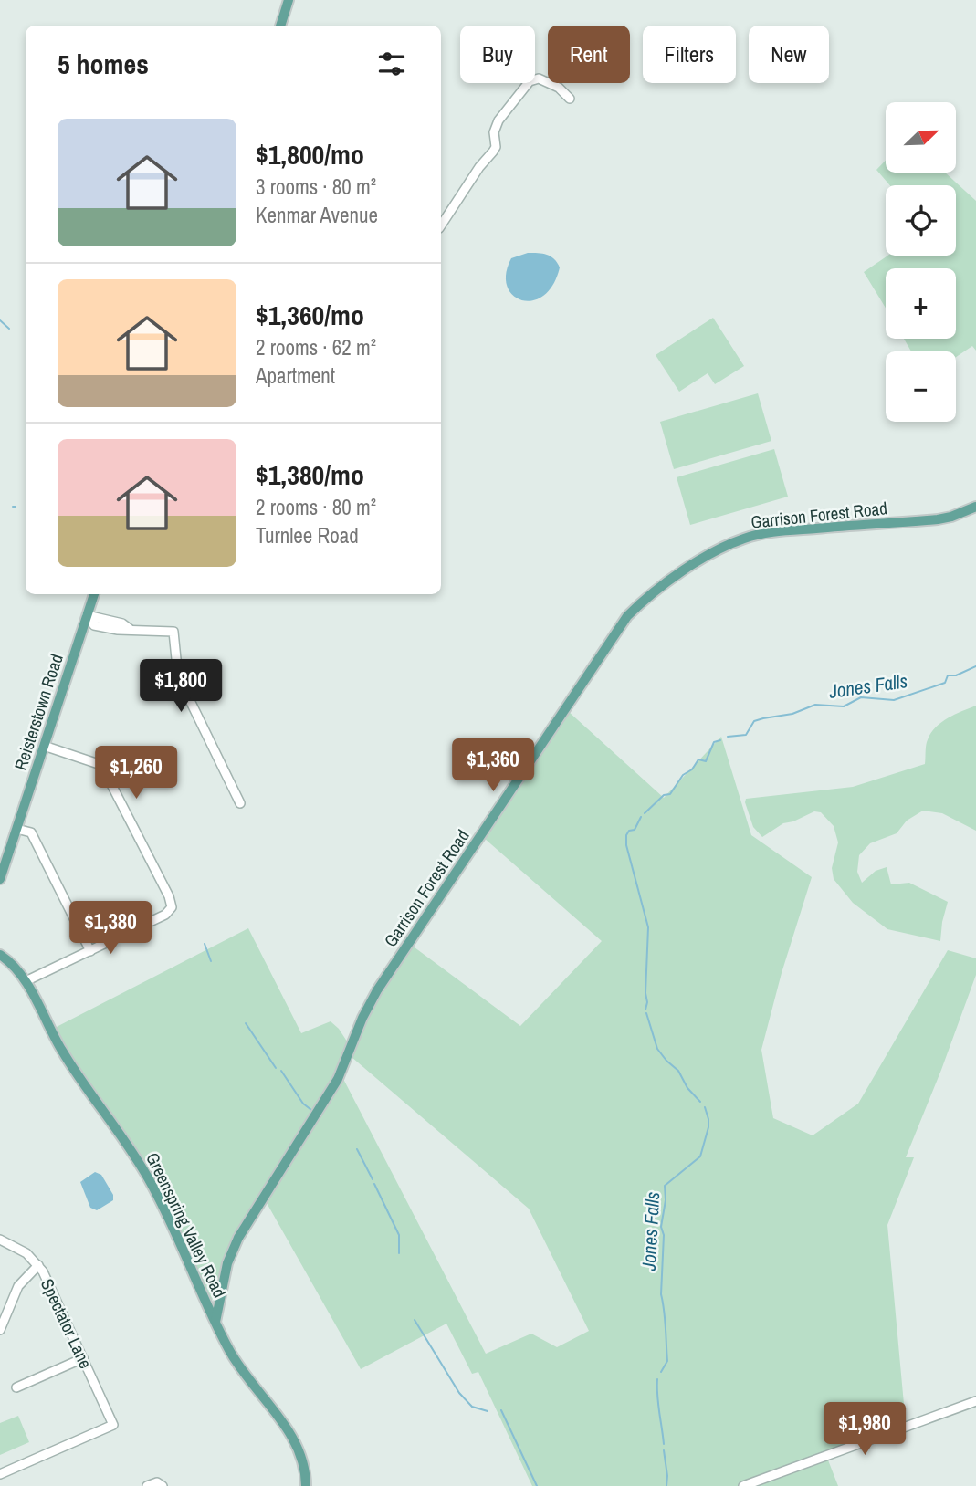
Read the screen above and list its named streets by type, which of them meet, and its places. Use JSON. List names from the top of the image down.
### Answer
{
  "streets": {
    "main road": ["Garrison Forest Road", "Reisterstown Road", "Greenspring Valley Road"],
    "street": ["Spectator Lane"]
  },
  "crossings": [
    ["Garrison Forest Road", "Greenspring Valley Road"]
  ],
  "water": ["Jones Falls"],
  "north": "top right",
  "page": {
    "chip": [
      "Buy",
      "Rent",
      "Filters",
      "New"
    ],
    "heading": "5 homes",
    "map_buttons": ["+", "−"],
    "list": [
      {
        "name": "$1,800/mo",
        "note": "3 rooms · 80 m² · Kenmar Avenue"
      },
      {
        "name": "$1,360/mo",
        "note": "2 rooms · 62 m² · Apartment"
      },
      {
        "name": "$1,380/mo",
        "note": "2 rooms · 80 m² · Turnlee Road"
      }
    ],
    "price": [
      "$1,800",
      "$1,360",
      "$1,260",
      "$1,380",
      "$1,980"
    ]
  }
}
